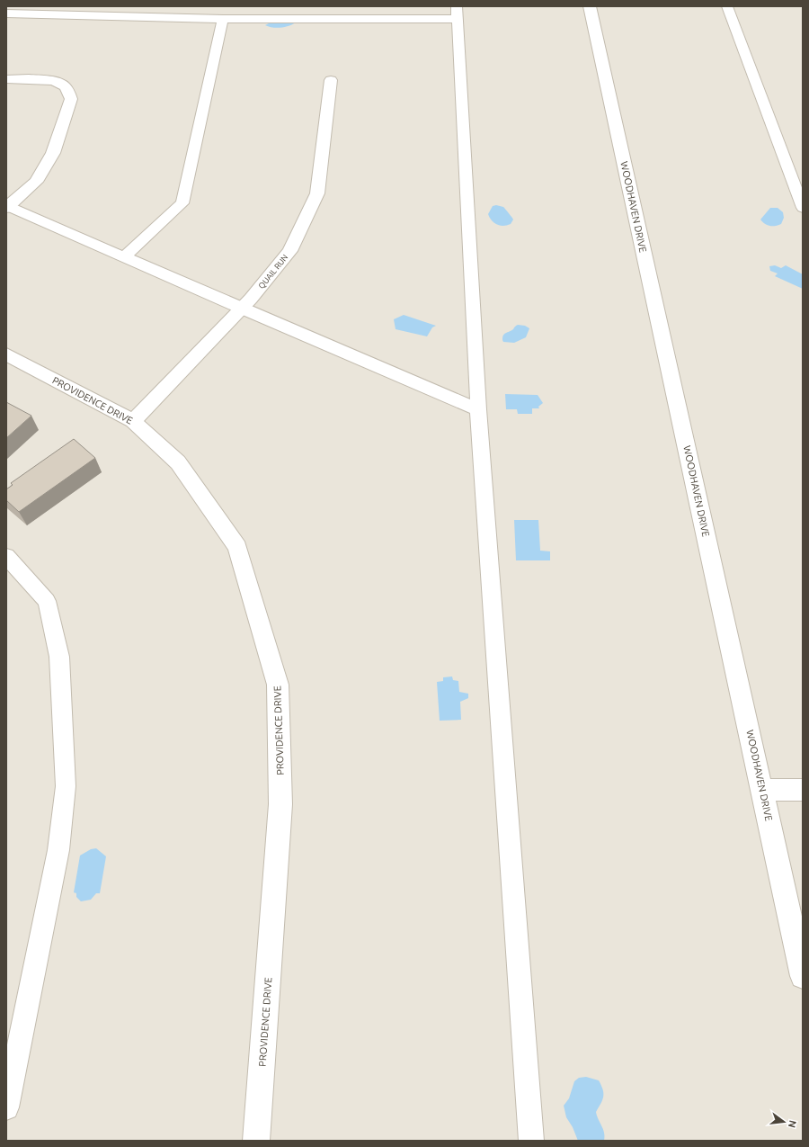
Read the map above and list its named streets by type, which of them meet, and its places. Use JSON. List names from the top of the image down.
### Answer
{
  "streets": {
    "street": ["WOODHAVEN DRIVE", "QUAIL RUN", "PROVIDENCE DRIVE"]
  },
  "crossings": [
    ["QUAIL RUN", "PROVIDENCE DRIVE"]
  ],
  "north": "right"
}
